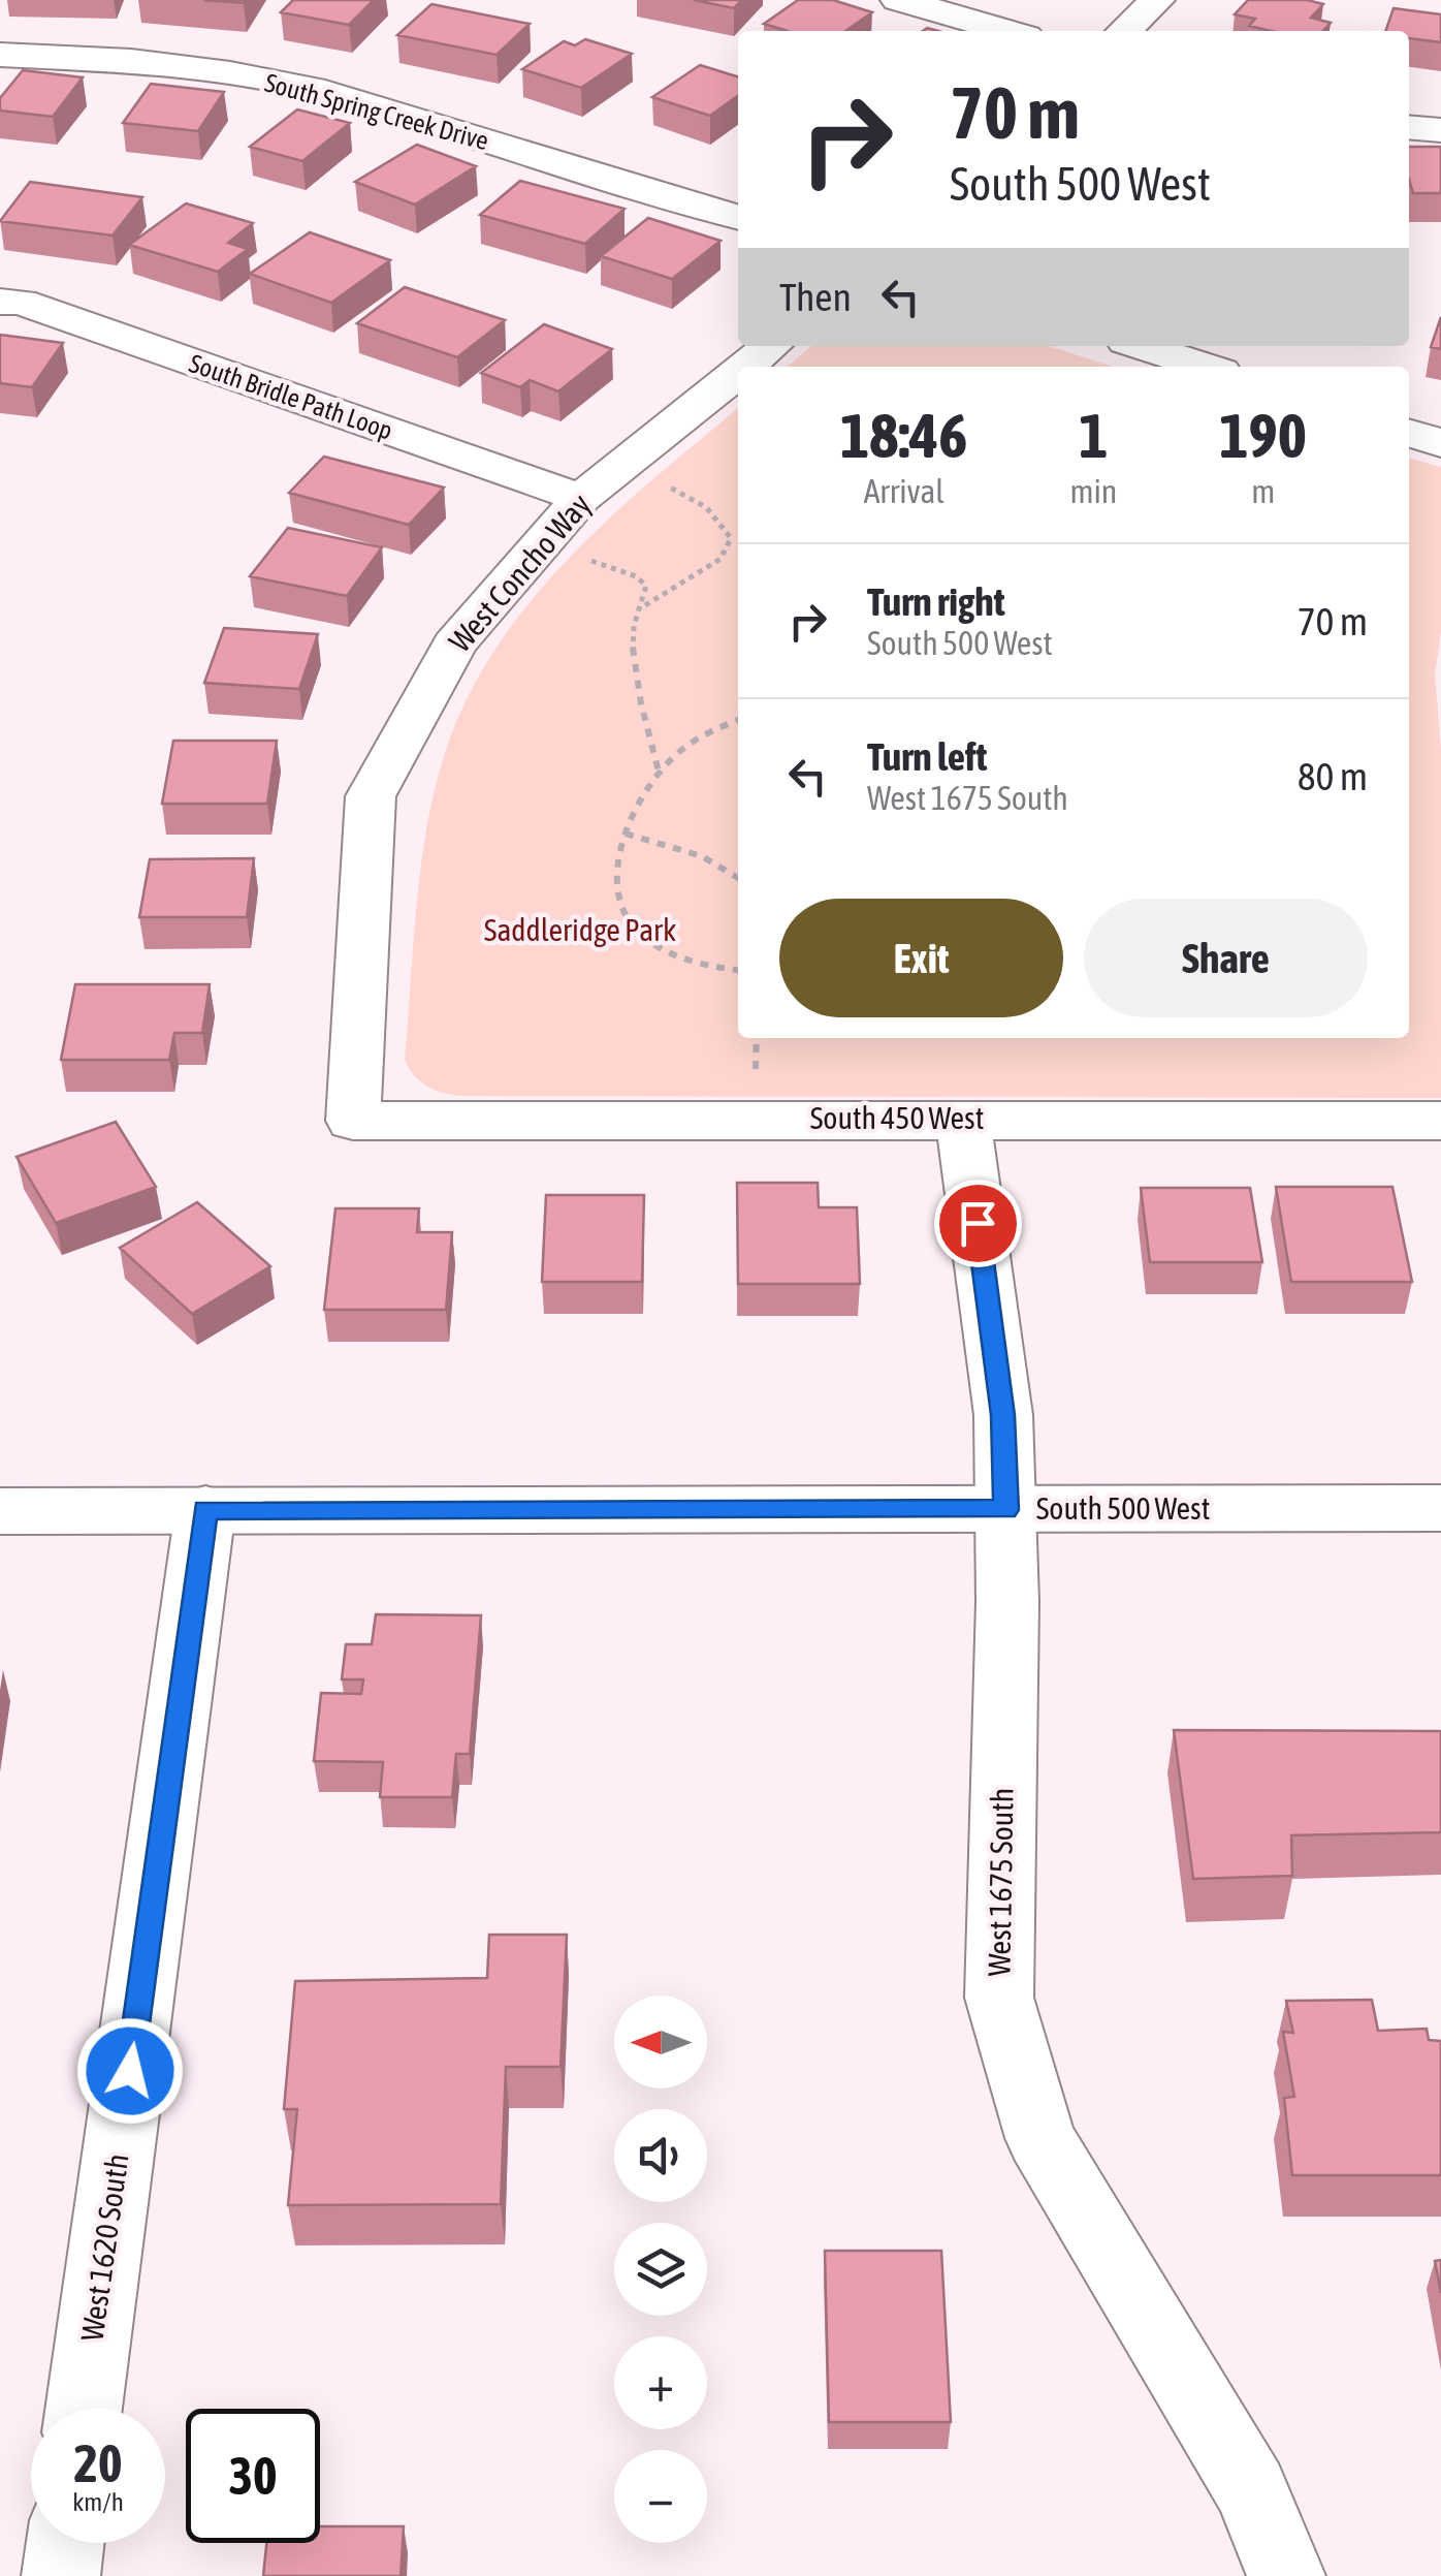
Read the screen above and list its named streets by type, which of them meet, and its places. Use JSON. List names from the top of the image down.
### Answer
{
  "streets": {
    "street": [
      "South Spring Creek Drive",
      "South Bridle Path Loop",
      "West Concho Way",
      "South 450 West",
      "South 500 West",
      "West 1675 South",
      "West 1620 South"
    ]
  },
  "crossings": [
    ["South Bridle Path Loop", "West Concho Way"],
    ["West Concho Way", "South 450 West"],
    ["South 450 West", "West 1675 South"],
    ["South 500 West", "West 1675 South"],
    ["South 500 West", "West 1620 South"]
  ],
  "parks": ["Saddleridge Park"],
  "north": "left",
  "page": {
    "turn": ["70 m", "South 500 West"],
    "then": "Then",
    "eta": [
      "18:46",
      "Arrival",
      "1",
      "min",
      "190",
      "m"
    ],
    "list": [
      {
        "name": "Turn right",
        "note": "South 500 West",
        "value": "70 m"
      },
      {
        "name": "Turn left",
        "note": "West 1675 South",
        "value": "80 m"
      }
    ],
    "buttons": ["Exit", "Share"],
    "map_buttons": ["+", "−"],
    "speed": "20 km/h",
    "limit": "30"
  }
}
